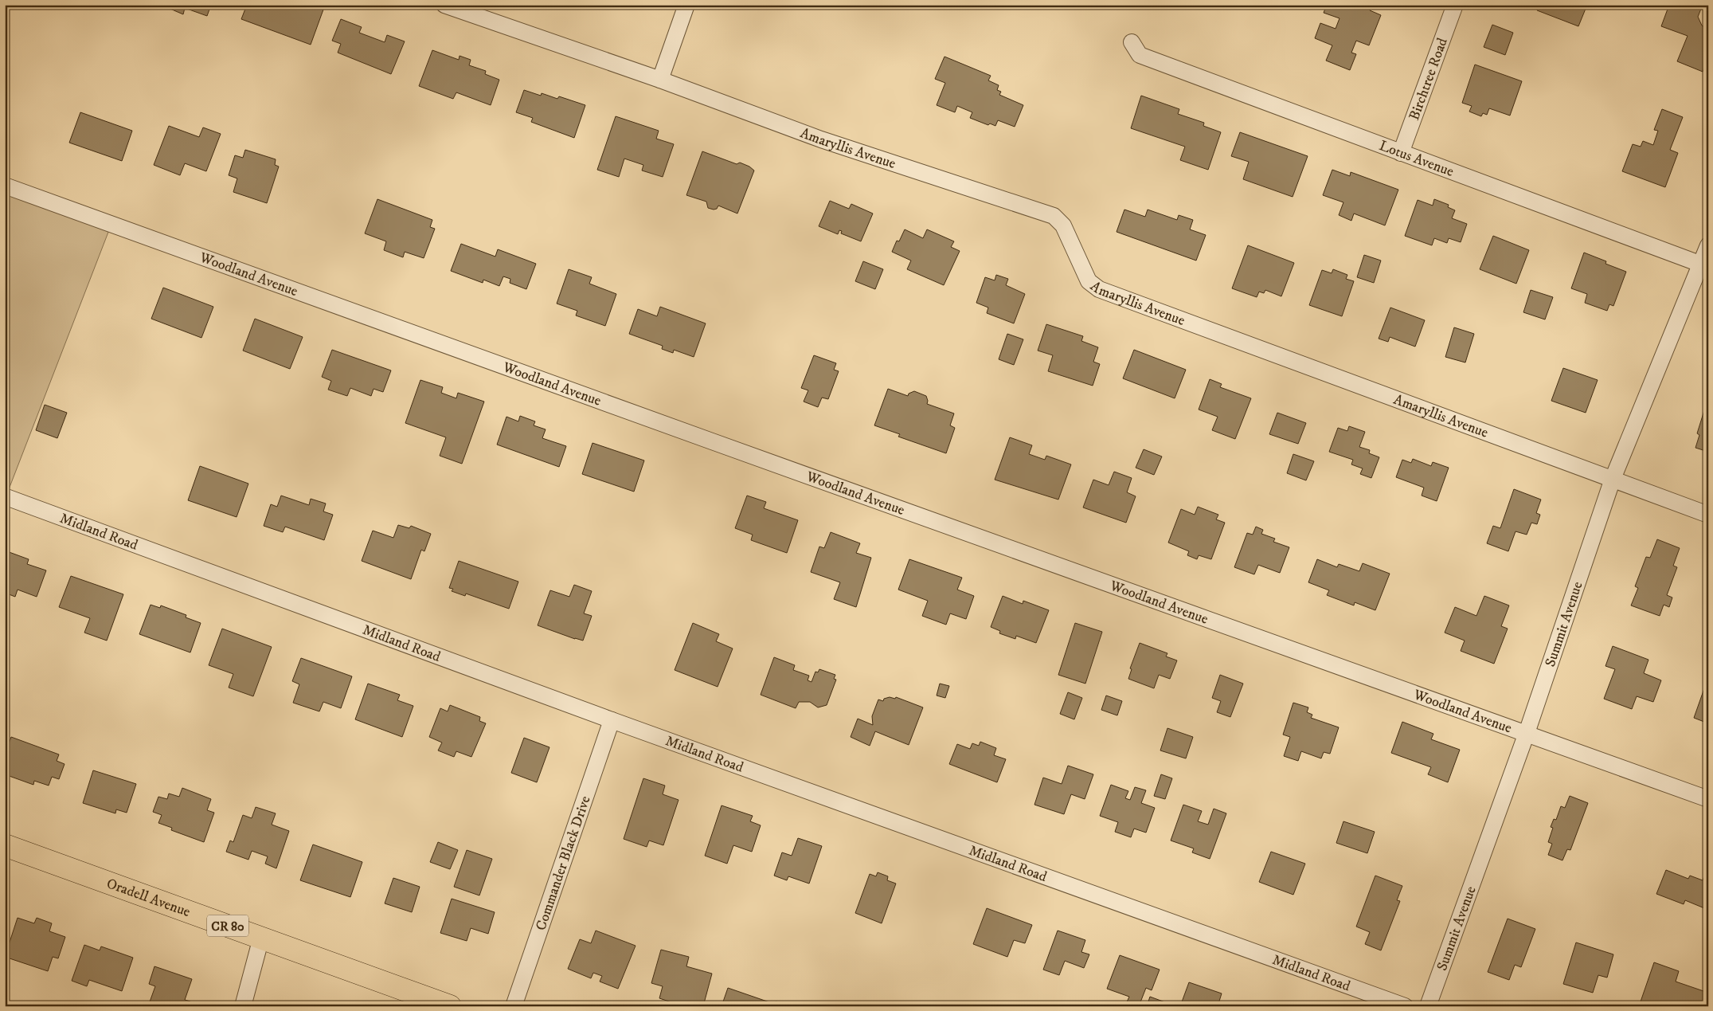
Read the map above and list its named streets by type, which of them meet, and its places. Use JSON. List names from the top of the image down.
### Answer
{
  "streets": {
    "main road": ["Oradell Avenue", "CR 80"],
    "street": [
      "Birchtree Road",
      "Amaryllis Avenue",
      "Lotus Avenue",
      "Woodland Avenue",
      "Midland Road",
      "Summit Avenue",
      "Commander Black Drive"
    ]
  },
  "crossings": [
    ["Birchtree Road", "Lotus Avenue"],
    ["Amaryllis Avenue", "Summit Avenue"],
    ["Lotus Avenue", "Summit Avenue"],
    ["Woodland Avenue", "Summit Avenue"],
    ["Midland Road", "Commander Black Drive"]
  ]
}
